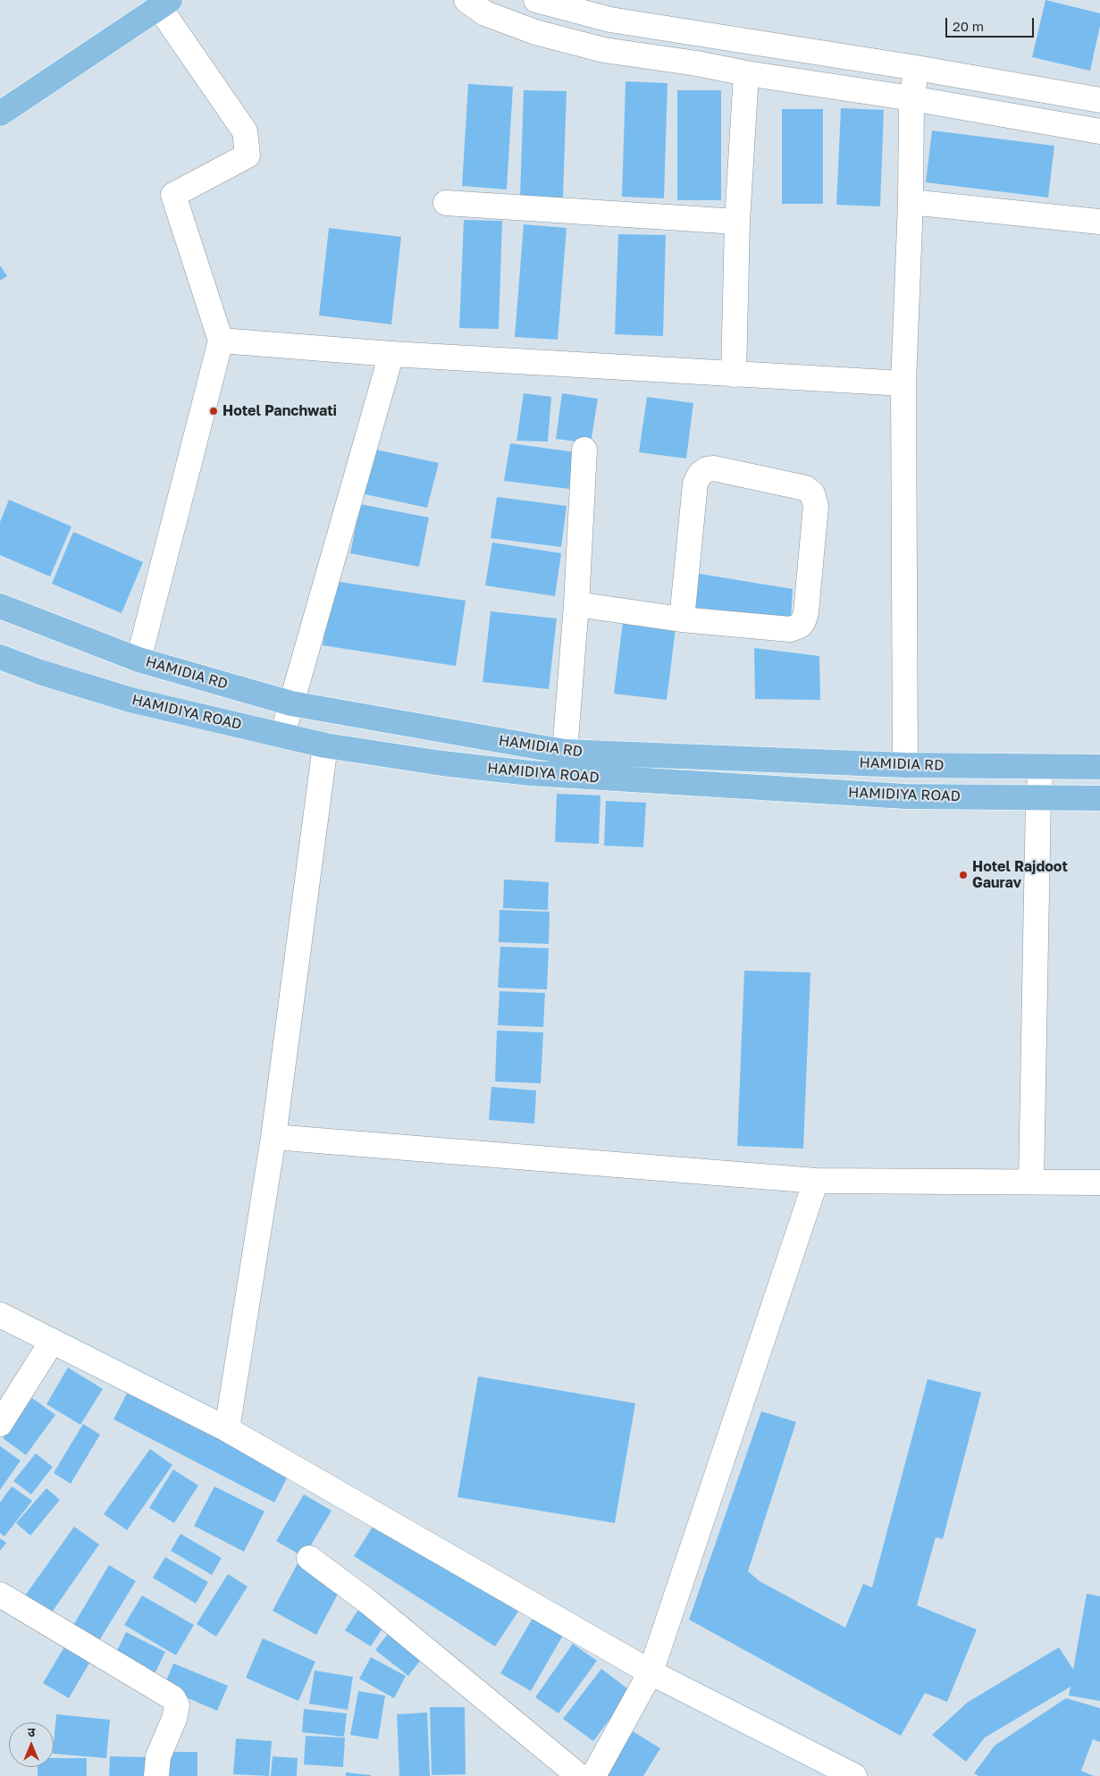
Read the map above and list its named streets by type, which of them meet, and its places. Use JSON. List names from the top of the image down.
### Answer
{
  "streets": {
    "main road": ["HAMIDIA RD", "HAMIDIYA ROAD"]
  },
  "places": ["Hotel Panchwati", "Hotel Rajdoot Gaurav"],
  "scale_bar": "20 m",
  "north": "top"
}
